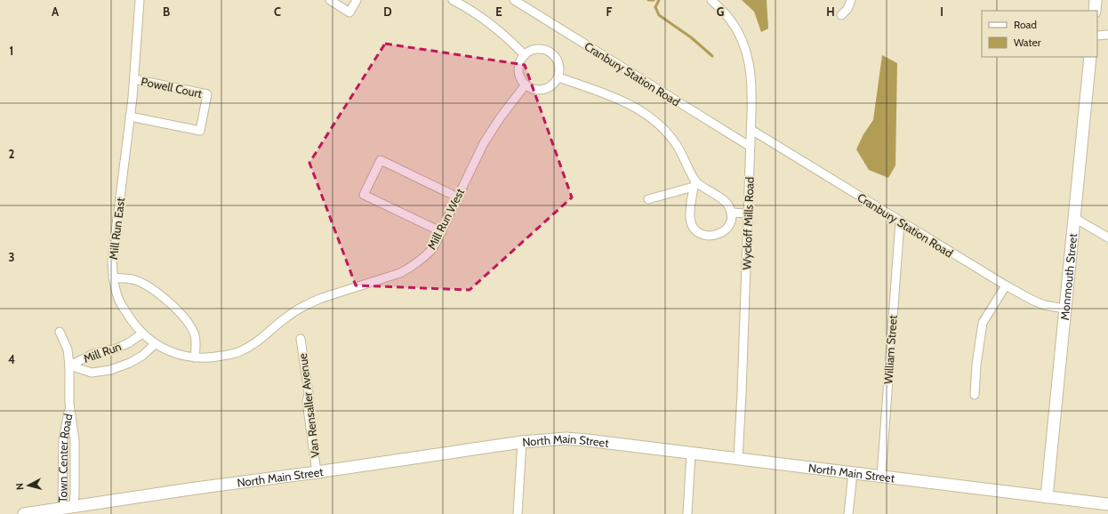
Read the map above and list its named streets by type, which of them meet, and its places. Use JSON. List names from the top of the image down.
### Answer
{
  "streets": {
    "street": [
      "Cranbury Station Road",
      "Powell Court",
      "Mill Run West",
      "Wyckoff Mills Road",
      "Mill Run East",
      "Monmouth Street",
      "William Street",
      "Mill Run",
      "Van Rensaller Avenue",
      "North Main Street",
      "Town Center Road"
    ]
  },
  "crossings": [
    ["Cranbury Station Road", "Wyckoff Mills Road"],
    ["Cranbury Station Road", "Monmouth Street"],
    ["Cranbury Station Road", "William Street"],
    ["Powell Court", "Mill Run East"],
    ["Mill Run West", "Mill Run East"],
    ["Wyckoff Mills Road", "North Main Street"],
    ["Mill Run East", "Mill Run"],
    ["Monmouth Street", "North Main Street"],
    ["William Street", "North Main Street"],
    ["Mill Run", "Town Center Road"],
    ["Van Rensaller Avenue", "North Main Street"],
    ["North Main Street", "Town Center Road"]
  ],
  "legend": ["Road", "Water"],
  "north": "left",
  "grid": {
    "columns": [
      "A",
      "B",
      "C",
      "D",
      "E",
      "F",
      "G",
      "H",
      "I"
    ],
    "rows": [
      "1",
      "2",
      "3",
      "4"
    ]
  }
}
